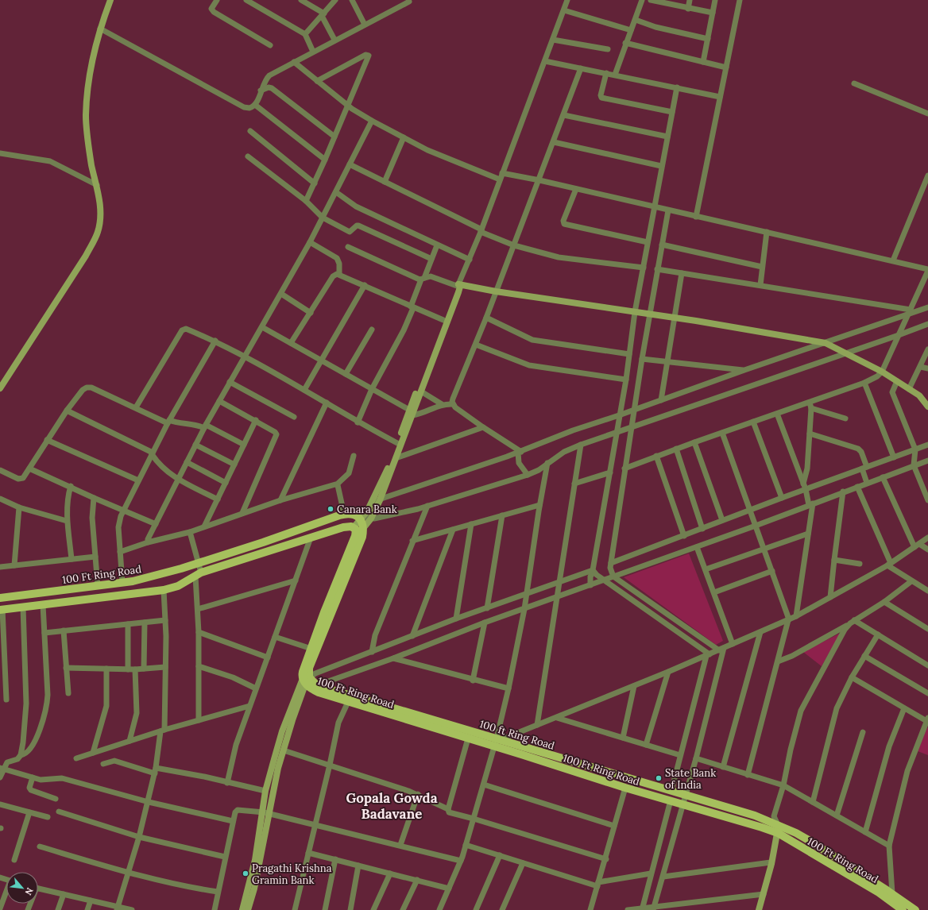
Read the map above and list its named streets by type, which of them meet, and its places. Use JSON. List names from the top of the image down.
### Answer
{
  "streets": {
    "main road": ["100 Ft Ring Road", "100 ft Ring Road"]
  },
  "crossings": [
    ["100 Ft Ring Road", "100 ft Ring Road"]
  ],
  "districts": ["Gopala Gowda Badavane"],
  "places": ["Canara Bank", "State Bank of India", "Pragathi Krishna Gramin Bank"],
  "north": "bottom right"
}
